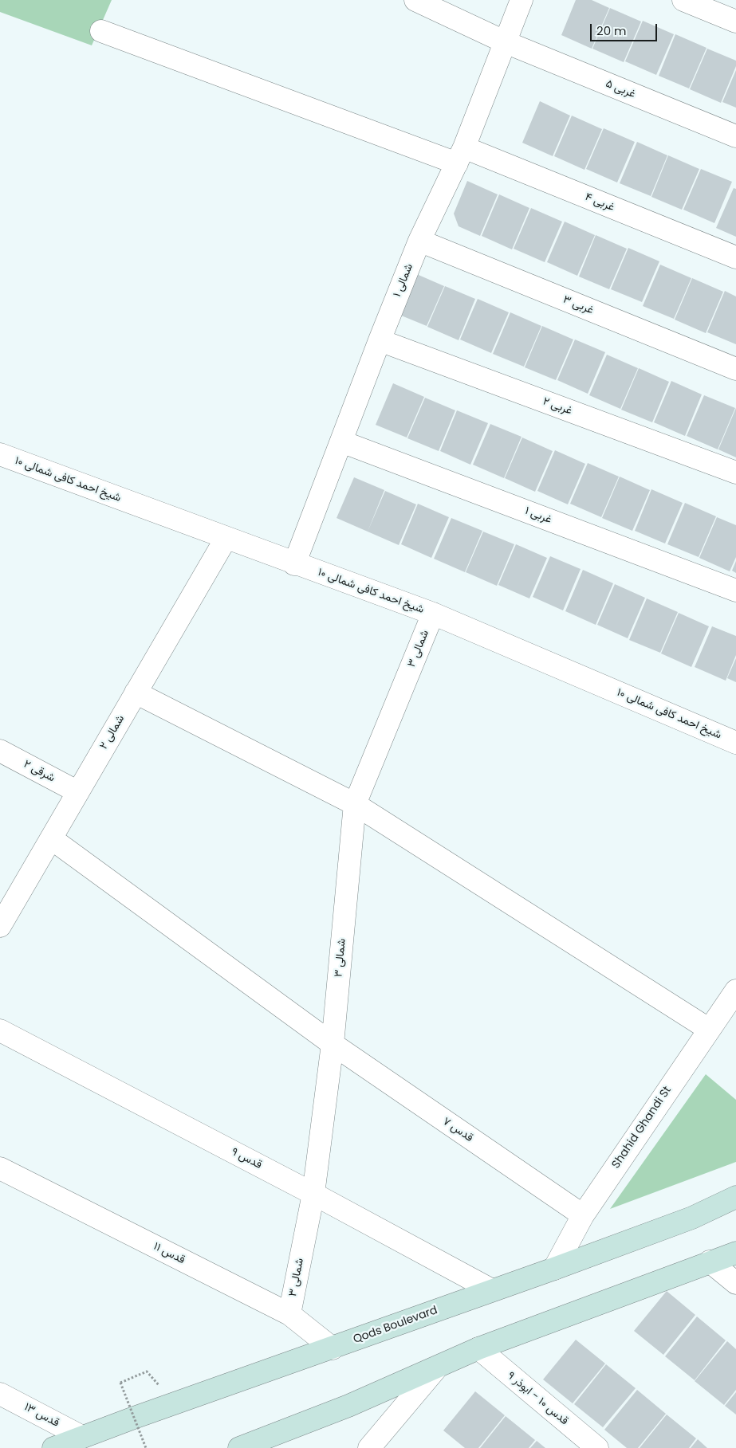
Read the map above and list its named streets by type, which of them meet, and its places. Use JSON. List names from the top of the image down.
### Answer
{
  "streets": {
    "main road": ["Qods Boulevard"],
    "street": [
      "غربی ۵",
      "غربی ۴",
      "۱ شمالی",
      "غربی ۳",
      "۲ غربی",
      "شیخ احمد کافی شمالی ۱۰",
      "۱ غربی",
      "شمالی ۳",
      "شمالی ۲",
      "شرقی ۲",
      "Shahid Ghandi St",
      "قدس ۷",
      "قدس ۹",
      "قدس ۱۱",
      "قدس ۱۰ - ابوذر ۹",
      "قدس ۱۳"
    ]
  },
  "crossings": [
    ["غربی ۵", "۱ شمالی"],
    ["غربی ۴", "۱ شمالی"],
    ["۱ شمالی", "غربی ۳"],
    ["۱ شمالی", "۲ غربی"],
    ["۱ شمالی", "شیخ احمد کافی شمالی ۱۰"],
    ["۱ شمالی", "۱ غربی"],
    ["شیخ احمد کافی شمالی ۱۰", "شمالی ۳"],
    ["شیخ احمد کافی شمالی ۱۰", "شمالی ۲"],
    ["شمالی ۳", "قدس ۷"],
    ["شمالی ۳", "قدس ۹"],
    ["شمالی ۳", "قدس ۱۱"],
    ["شمالی ۲", "شرقی ۲"],
    ["شمالی ۲", "قدس ۷"],
    ["Shahid Ghandi St", "قدس ۷"],
    ["Shahid Ghandi St", "Qods Boulevard"],
    ["قدس ۹", "Qods Boulevard"],
    ["قدس ۱۱", "Qods Boulevard"],
    ["Qods Boulevard", "قدس ۱۳"]
  ],
  "scale_bar": "20 m"
}
